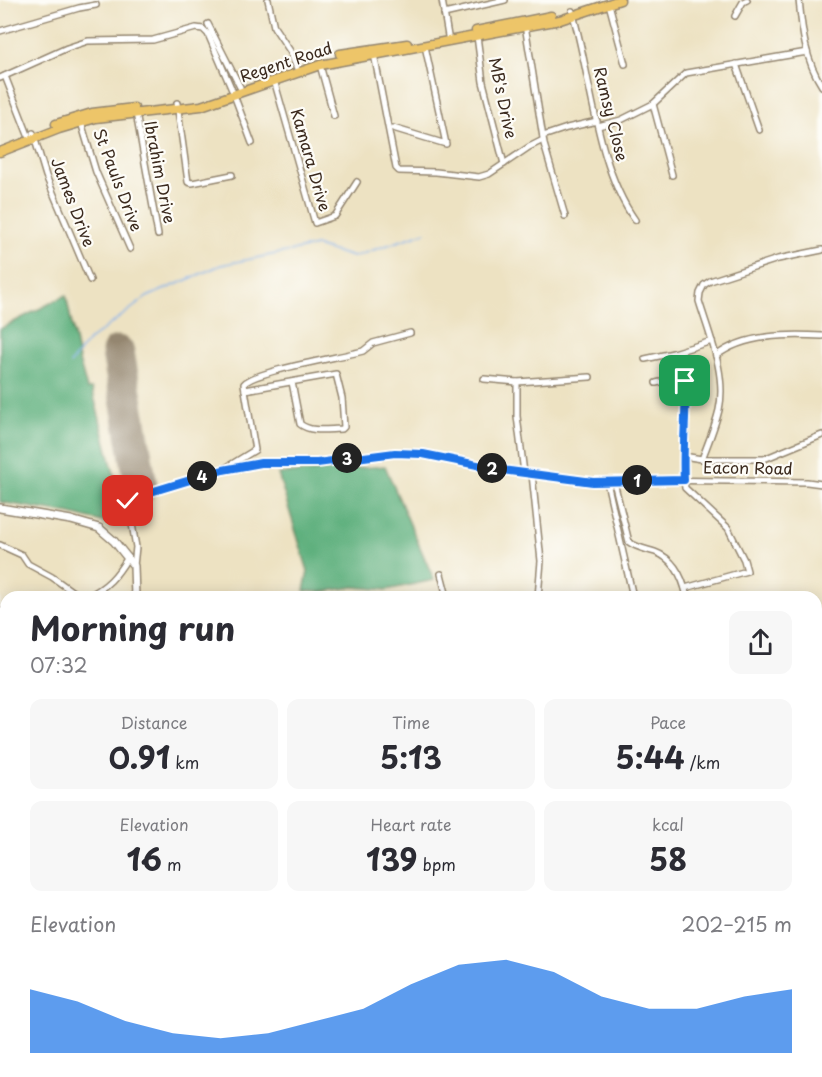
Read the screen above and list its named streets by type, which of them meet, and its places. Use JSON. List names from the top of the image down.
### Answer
{
  "streets": {
    "main road": ["Regent Road"],
    "street": [
      "MB's Drive",
      "Ramsy Close",
      "Kamara Drive",
      "Ibrahim Drive",
      "St Pauls Drive",
      "James Drive",
      "Eacon Road"
    ]
  },
  "crossings": [
    ["Regent Road", "MB's Drive"],
    ["Regent Road", "Ramsy Close"],
    ["Regent Road", "Kamara Drive"],
    ["Regent Road", "Ibrahim Drive"],
    ["Regent Road", "St Pauls Drive"],
    ["Regent Road", "James Drive"]
  ],
  "page": {
    "pins": [
      "3",
      "2",
      "4",
      "1"
    ],
    "heading": ["Morning run", "07:32"],
    "stats": [
      ["Distance", "0.91 km"],
      ["Time", "5:13"],
      ["Pace", "5:44 /km"],
      ["Elevation", "16 m"],
      ["Heart rate", "139 bpm"],
      ["kcal", "58"]
    ],
    "chart": ["Elevation", "202–215 m"]
  }
}
